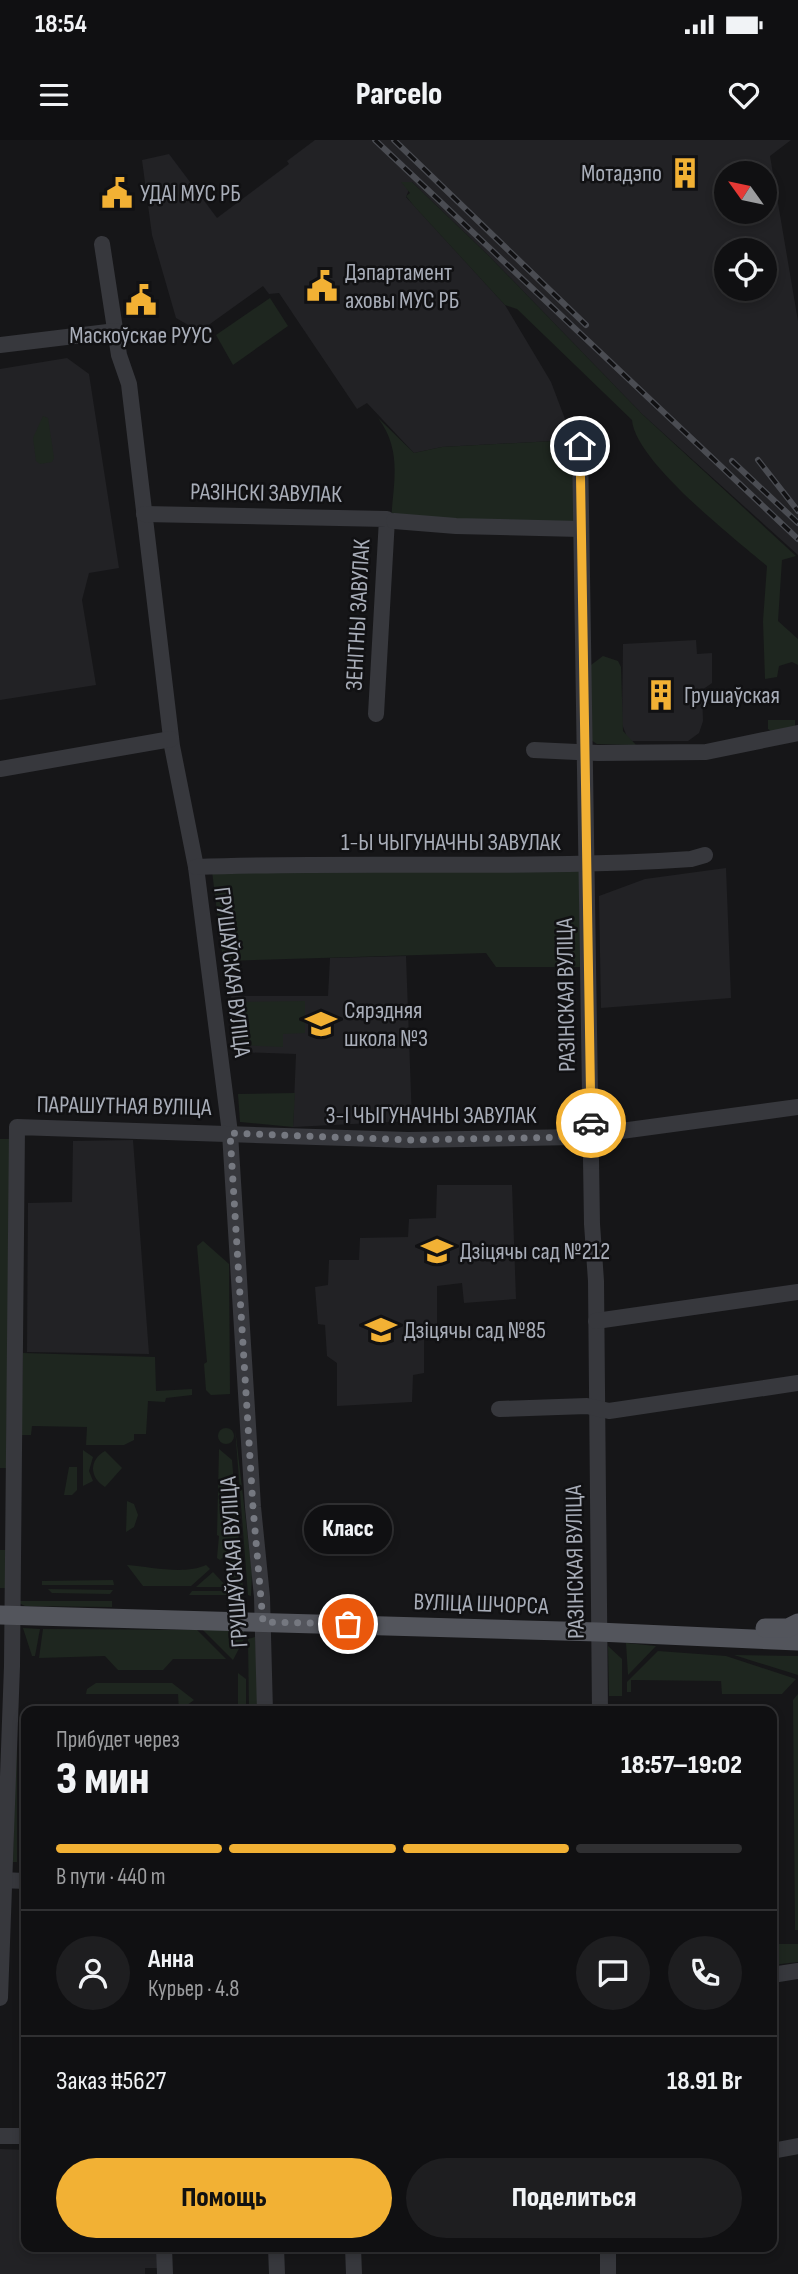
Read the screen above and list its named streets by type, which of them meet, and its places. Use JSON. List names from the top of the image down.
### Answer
{
  "streets": {
    "main road": ["ВУЛІЦА ШЧОРСА"],
    "street": [
      "РАЗІНСКІ ЗАВУЛАК",
      "ЗЕНІТНЫ ЗАВУЛАК",
      "1-Ы ЧЫГУНАЧНЫ ЗАВУЛАК",
      "ГРУШАЎСКАЯ ВУЛІЦА",
      "РАЗІНСКАЯ ВУЛІЦА",
      "ПАРАШУТНАЯ ВУЛІЦА",
      "3-І ЧЫГУНАЧНЫ ЗАВУЛАК"
    ]
  },
  "crossings": [
    ["РАЗІНСКІ ЗАВУЛАК", "ЗЕНІТНЫ ЗАВУЛАК"],
    ["РАЗІНСКІ ЗАВУЛАК", "ГРУШАЎСКАЯ ВУЛІЦА"],
    ["РАЗІНСКІ ЗАВУЛАК", "РАЗІНСКАЯ ВУЛІЦА"],
    ["1-Ы ЧЫГУНАЧНЫ ЗАВУЛАК", "ГРУШАЎСКАЯ ВУЛІЦА"],
    ["1-Ы ЧЫГУНАЧНЫ ЗАВУЛАК", "РАЗІНСКАЯ ВУЛІЦА"],
    ["ГРУШАЎСКАЯ ВУЛІЦА", "ПАРАШУТНАЯ ВУЛІЦА"],
    ["ГРУШАЎСКАЯ ВУЛІЦА", "3-І ЧЫГУНАЧНЫ ЗАВУЛАК"],
    ["ГРУШАЎСКАЯ ВУЛІЦА", "ВУЛІЦА ШЧОРСА"],
    ["РАЗІНСКАЯ ВУЛІЦА", "3-І ЧЫГУНАЧНЫ ЗАВУЛАК"],
    ["РАЗІНСКАЯ ВУЛІЦА", "ВУЛІЦА ШЧОРСА"],
    ["ПАРАШУТНАЯ ВУЛІЦА", "3-І ЧЫГУНАЧНЫ ЗАВУЛАК"],
    ["ПАРАШУТНАЯ ВУЛІЦА", "ВУЛІЦА ШЧОРСА"]
  ],
  "places": {
    "building": ["Мотадэпо", "Грушаўская"],
    "public building": ["УДАІ МУС РБ", "Дэпартамент аховы МУС РБ", "Маскоўскае РУУС"],
    "school or university": ["Сярэдняя школа №3", "Дзіцячы сад №212", "Дзіцячы сад №85"],
    "other": ["Класс"]
  },
  "north": "top left",
  "page": {
    "status": "18:54",
    "header": "Parcelo",
    "bubble": "Класс",
    "heading": ["3 мин", "Прибудет через", "18:57–19:02"],
    "panel": [
      "Анна",
      "Курьер · 4.8",
      "Заказ #5627",
      "18.91 Br"
    ],
    "bar": "В пути · 440 m",
    "buttons": ["Помощь", "Поделиться"]
  }
}
